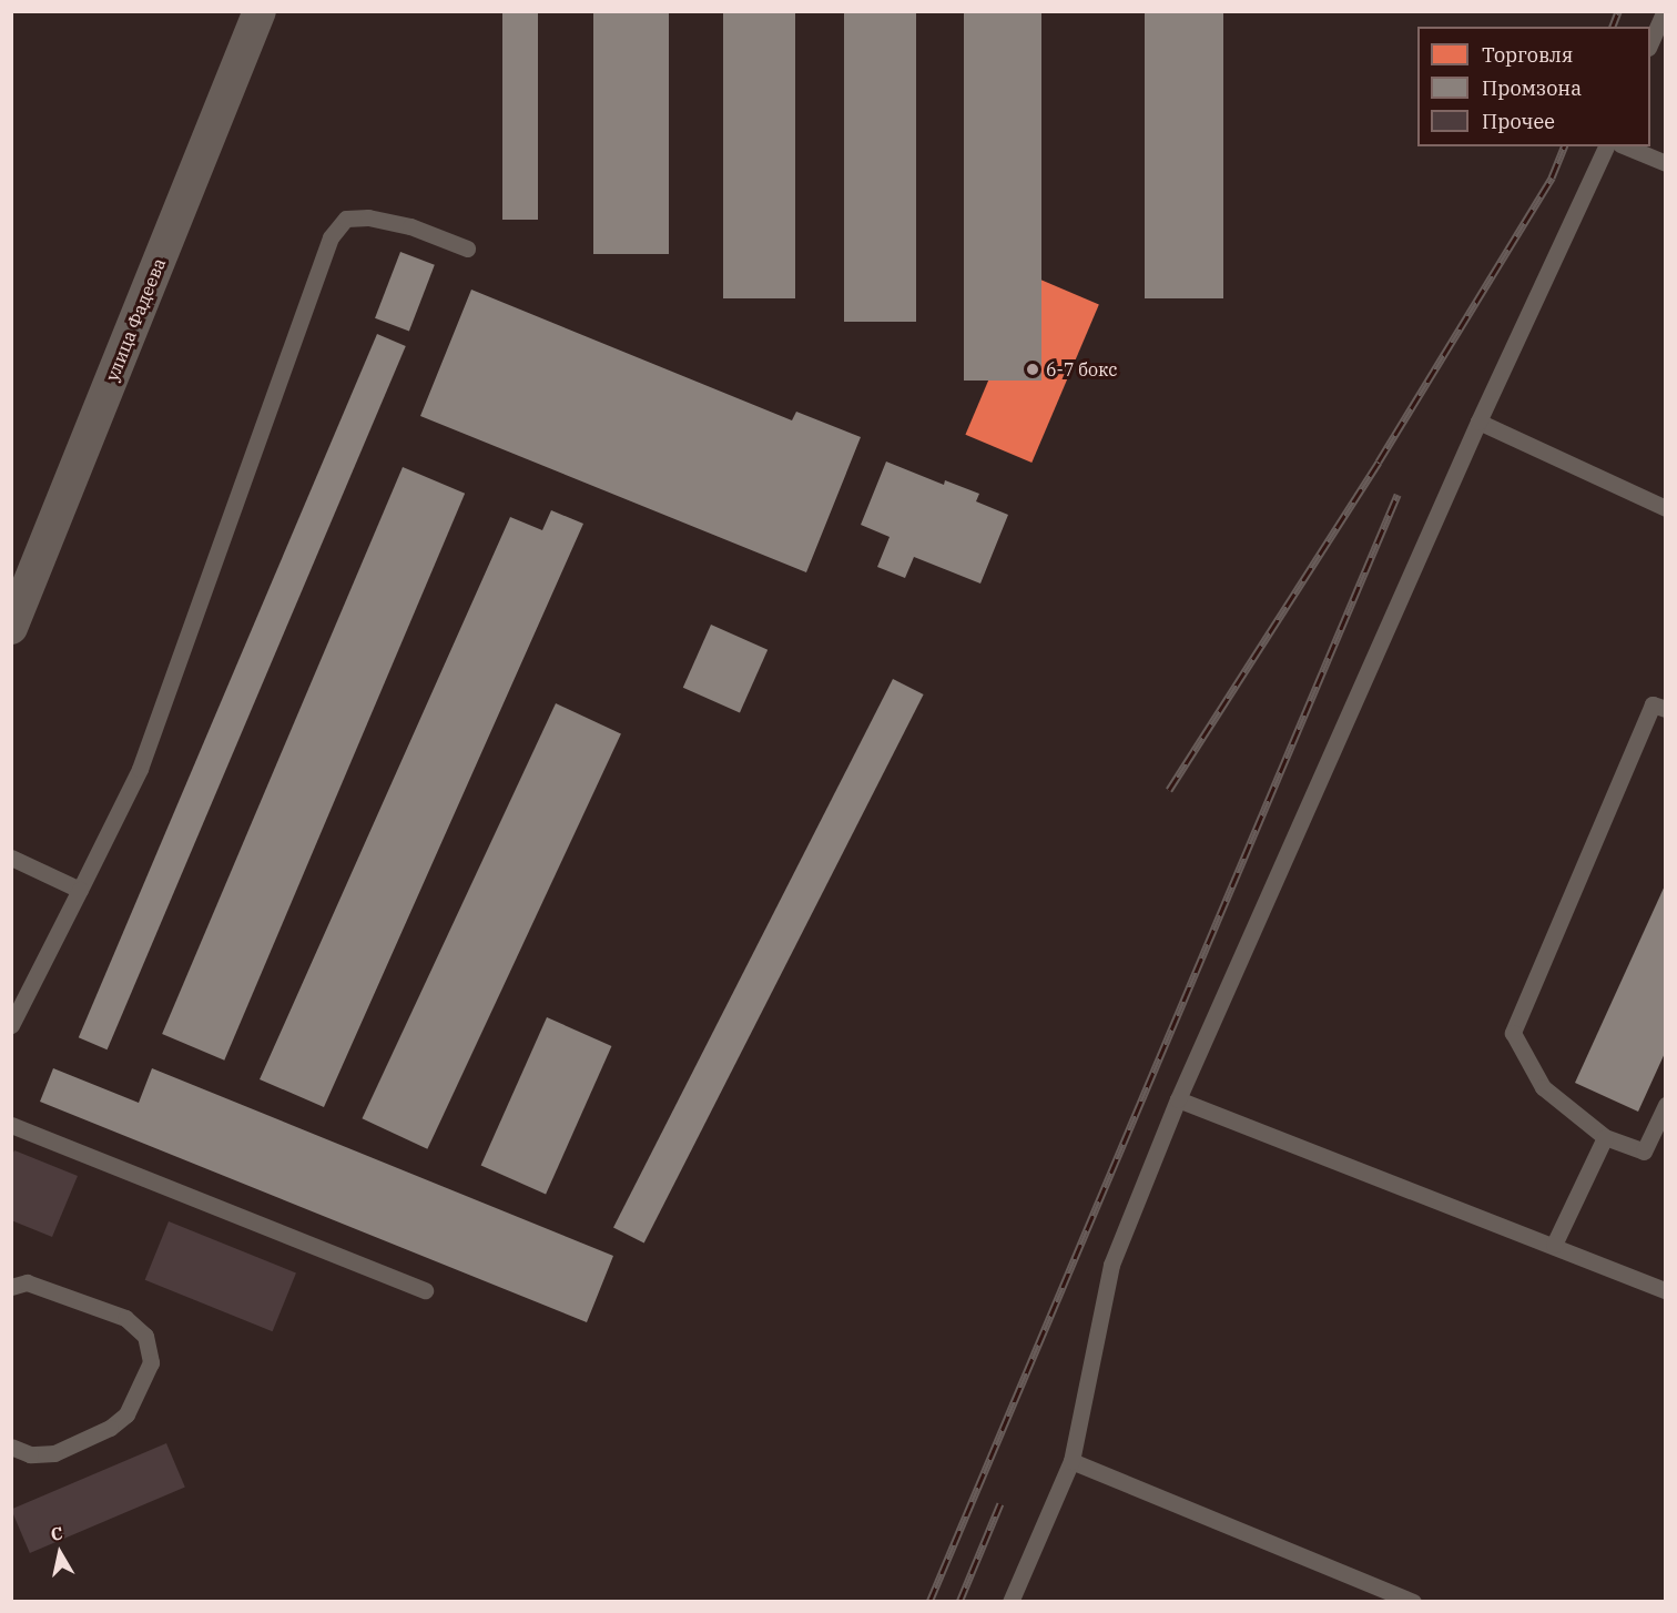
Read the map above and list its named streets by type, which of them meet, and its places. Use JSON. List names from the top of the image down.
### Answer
{
  "streets": {
    "street": ["улица Фадеева"]
  },
  "places": ["6-7 бокс"],
  "legend": ["Торговля", "Промзона", "Прочее"],
  "north": "top"
}
